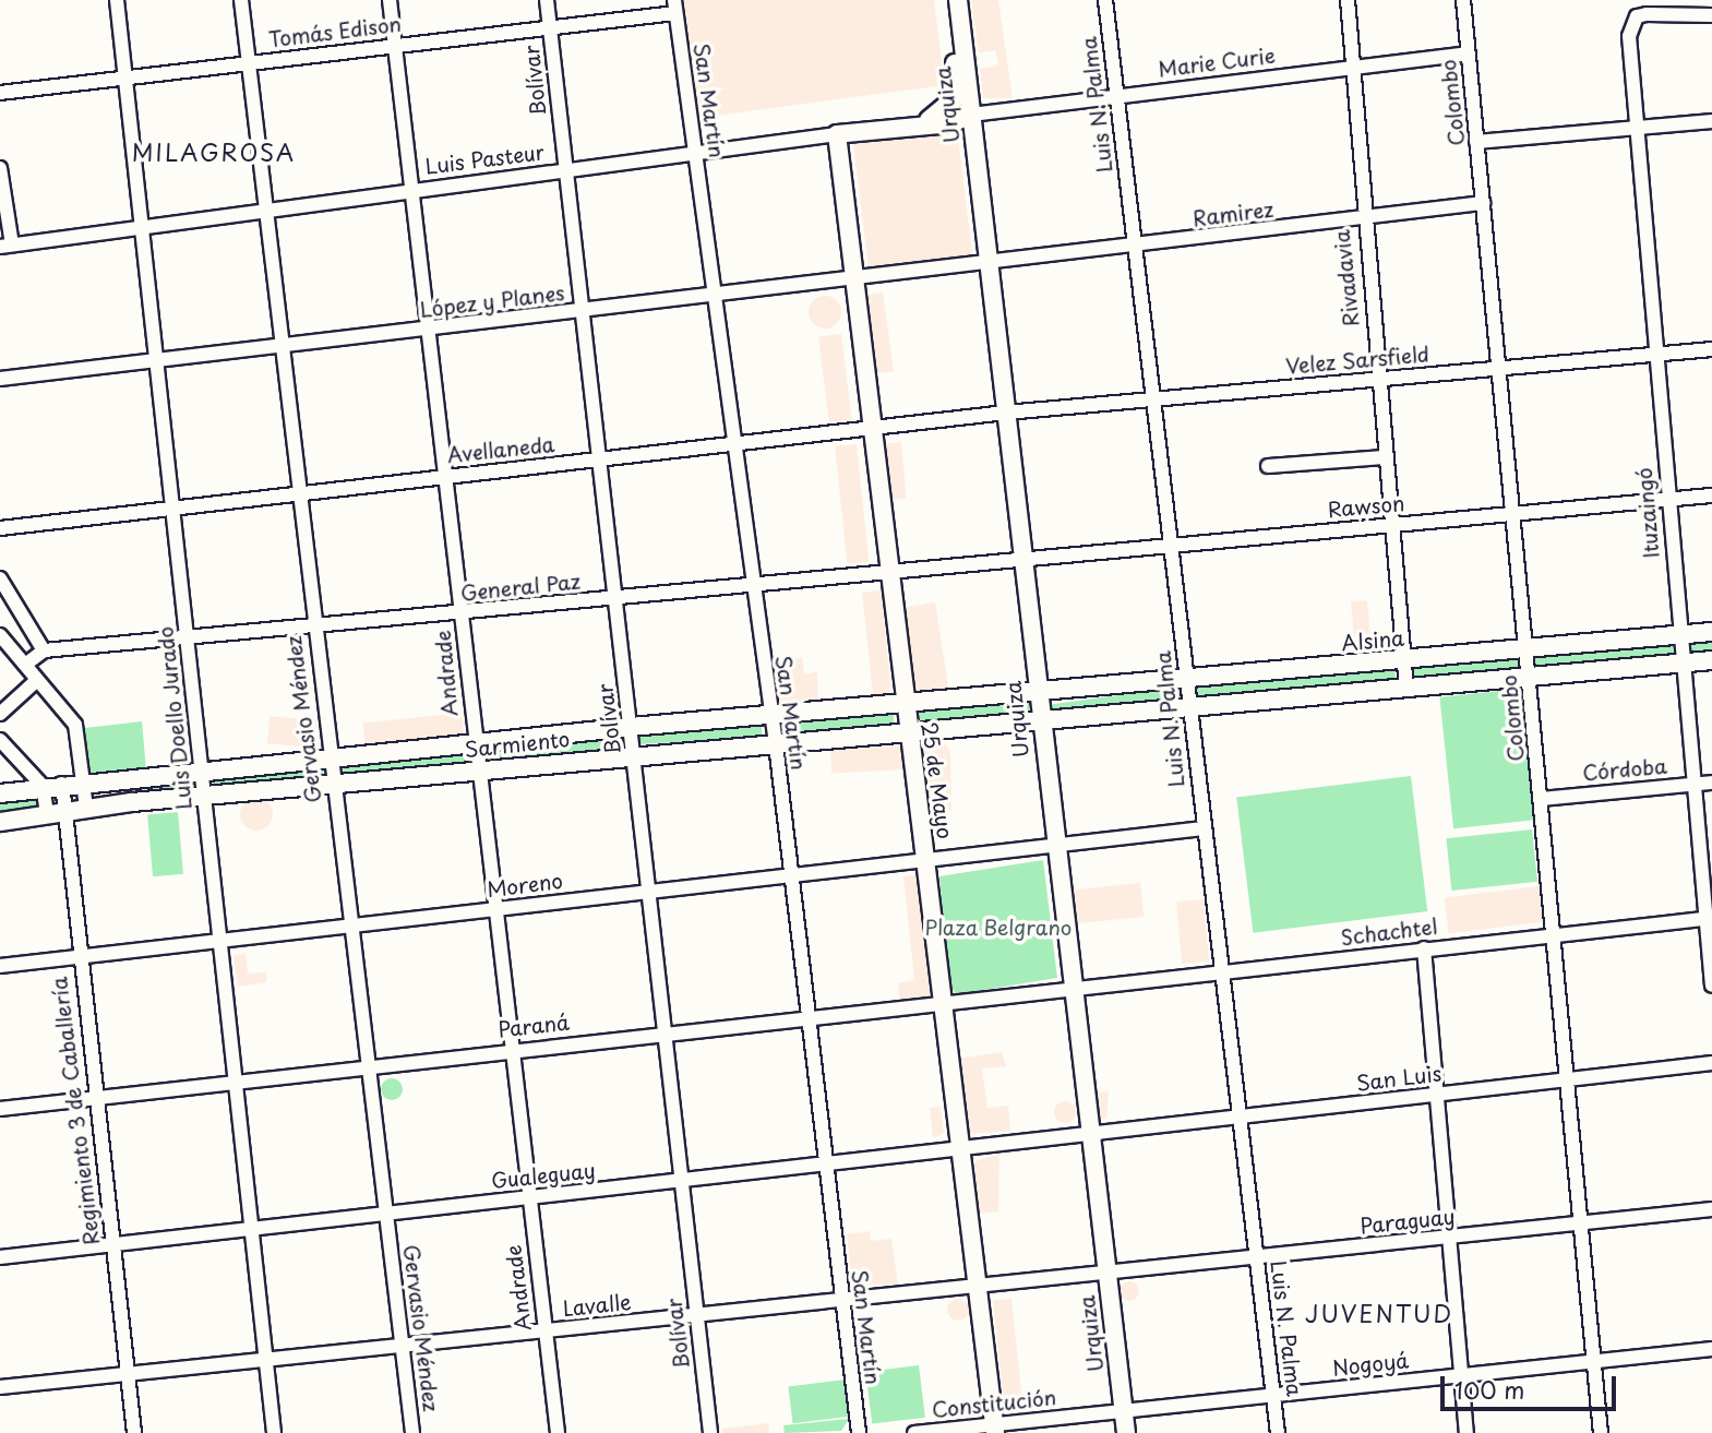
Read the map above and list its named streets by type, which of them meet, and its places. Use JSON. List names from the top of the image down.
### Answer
{
  "streets": {
    "main road": [
      "Urquiza",
      "Luis Pasteur",
      "Alsina",
      "Sarmiento",
      "25 de Mayo"
    ],
    "street": [
      "Tomás Edison",
      "Marie Curie",
      "Bolívar",
      "San Martín",
      "Colombo",
      "Luis N. Palma",
      "Ramirez",
      "Rivadavia",
      "López y Planes",
      "Velez Sarsfield",
      "Avellaneda",
      "Rawson",
      "Ituzaingó",
      "General Paz",
      "Andrade",
      "Luis Doello Jurado",
      "Gervasio Méndez",
      "Córdoba",
      "Moreno",
      "Schachtel",
      "Paraná",
      "San Luis",
      "Regimiento 3 de Caballería",
      "Gualeguay",
      "Paraguay",
      "Lavalle",
      "Nogoyá",
      "Constitución"
    ]
  },
  "crossings": [
    ["Tomás Edison", "Bolívar"],
    ["Tomás Edison", "San Martín"],
    ["Tomás Edison", "Andrade"],
    ["Tomás Edison", "Luis Doello Jurado"],
    ["Tomás Edison", "Gervasio Méndez"],
    ["Marie Curie", "Colombo"],
    ["Marie Curie", "Urquiza"],
    ["Marie Curie", "Luis N. Palma"],
    ["Marie Curie", "Luis Pasteur"],
    ["Marie Curie", "Rivadavia"],
    ["Bolívar", "Luis Pasteur"],
    ["Bolívar", "López y Planes"],
    ["Bolívar", "Avellaneda"],
    ["Bolívar", "General Paz"],
    ["Bolívar", "Sarmiento"],
    ["Bolívar", "Moreno"],
    ["Bolívar", "Paraná"],
    ["Bolívar", "Gualeguay"],
    ["Bolívar", "Lavalle"],
    ["San Martín", "Luis Pasteur"],
    ["San Martín", "López y Planes"],
    ["San Martín", "Avellaneda"],
    ["San Martín", "General Paz"],
    ["San Martín", "Sarmiento"],
    ["San Martín", "Moreno"],
    ["San Martín", "Paraná"],
    ["San Martín", "Gualeguay"],
    ["San Martín", "Lavalle"],
    ["Colombo", "Ramirez"],
    ["Colombo", "Velez Sarsfield"],
    ["Colombo", "Rawson"],
    ["Colombo", "Alsina"],
    ["Colombo", "Córdoba"],
    ["Colombo", "Schachtel"],
    ["Colombo", "San Luis"],
    ["Colombo", "Paraguay"],
    ["Colombo", "Nogoyá"],
    ["Urquiza", "Luis Pasteur"],
    ["Urquiza", "Ramirez"],
    ["Urquiza", "López y Planes"],
    ["Urquiza", "Velez Sarsfield"],
    ["Urquiza", "Avellaneda"],
    ["Urquiza", "Rawson"],
    ["Urquiza", "General Paz"],
    ["Urquiza", "Alsina"],
    ["Urquiza", "Sarmiento"],
    ["Urquiza", "Moreno"],
    ["Urquiza", "Schachtel"],
    ["Urquiza", "Paraná"],
    ["Urquiza", "San Luis"],
    ["Urquiza", "Gualeguay"],
    ["Urquiza", "Paraguay"],
    ["Urquiza", "Lavalle"],
    ["Urquiza", "Nogoyá"],
    ["Urquiza", "Constitución"],
    ["Luis N. Palma", "Ramirez"],
    ["Luis N. Palma", "Velez Sarsfield"],
    ["Luis N. Palma", "Rawson"],
    ["Luis N. Palma", "Alsina"],
    ["Luis N. Palma", "Schachtel"],
    ["Luis N. Palma", "San Luis"],
    ["Luis N. Palma", "Paraguay"],
    ["Luis N. Palma", "Nogoyá"],
    ["Luis Pasteur", "Andrade"],
    ["Luis Pasteur", "Luis Doello Jurado"],
    ["Luis Pasteur", "Gervasio Méndez"],
    ["Luis Pasteur", "25 de Mayo"],
    ["Ramirez", "Rivadavia"],
    ["Ramirez", "López y Planes"],
    ["Rivadavia", "Velez Sarsfield"],
    ["Rivadavia", "Rawson"],
    ["Rivadavia", "Alsina"],
    ["López y Planes", "Andrade"],
    ["López y Planes", "Luis Doello Jurado"],
    ["López y Planes", "Gervasio Méndez"],
    ["López y Planes", "25 de Mayo"],
    ["Velez Sarsfield", "Avellaneda"],
    ["Velez Sarsfield", "Ituzaingó"],
    ["Avellaneda", "Andrade"],
    ["Avellaneda", "Luis Doello Jurado"],
    ["Avellaneda", "Gervasio Méndez"],
    ["Avellaneda", "25 de Mayo"],
    ["Rawson", "Ituzaingó"],
    ["Rawson", "General Paz"],
    ["Ituzaingó", "Alsina"],
    ["Ituzaingó", "Córdoba"],
    ["Ituzaingó", "Schachtel"],
    ["General Paz", "Andrade"],
    ["General Paz", "Luis Doello Jurado"],
    ["General Paz", "Gervasio Méndez"],
    ["General Paz", "25 de Mayo"],
    ["Alsina", "Sarmiento"],
    ["Andrade", "Sarmiento"],
    ["Andrade", "Moreno"],
    ["Andrade", "Paraná"],
    ["Andrade", "Gualeguay"],
    ["Andrade", "Lavalle"],
    ["Luis Doello Jurado", "Sarmiento"],
    ["Luis Doello Jurado", "Moreno"],
    ["Luis Doello Jurado", "Paraná"],
    ["Luis Doello Jurado", "Gualeguay"],
    ["Luis Doello Jurado", "Lavalle"],
    ["Gervasio Méndez", "Sarmiento"],
    ["Gervasio Méndez", "Moreno"],
    ["Gervasio Méndez", "Paraná"],
    ["Gervasio Méndez", "Gualeguay"],
    ["Gervasio Méndez", "Lavalle"],
    ["Sarmiento", "25 de Mayo"],
    ["Sarmiento", "Regimiento 3 de Caballería"],
    ["25 de Mayo", "Moreno"],
    ["25 de Mayo", "Paraná"],
    ["25 de Mayo", "Gualeguay"],
    ["25 de Mayo", "Lavalle"],
    ["25 de Mayo", "Constitución"],
    ["Moreno", "Regimiento 3 de Caballería"],
    ["Schachtel", "Paraná"],
    ["Paraná", "Regimiento 3 de Caballería"],
    ["San Luis", "Gualeguay"],
    ["Regimiento 3 de Caballería", "Gualeguay"],
    ["Regimiento 3 de Caballería", "Lavalle"],
    ["Paraguay", "Lavalle"],
    ["Nogoyá", "Constitución"]
  ],
  "districts": ["MILAGROSA", "JUVENTUD"],
  "parks": ["Plaza Belgrano"],
  "scale_bar": "100 m"
}
